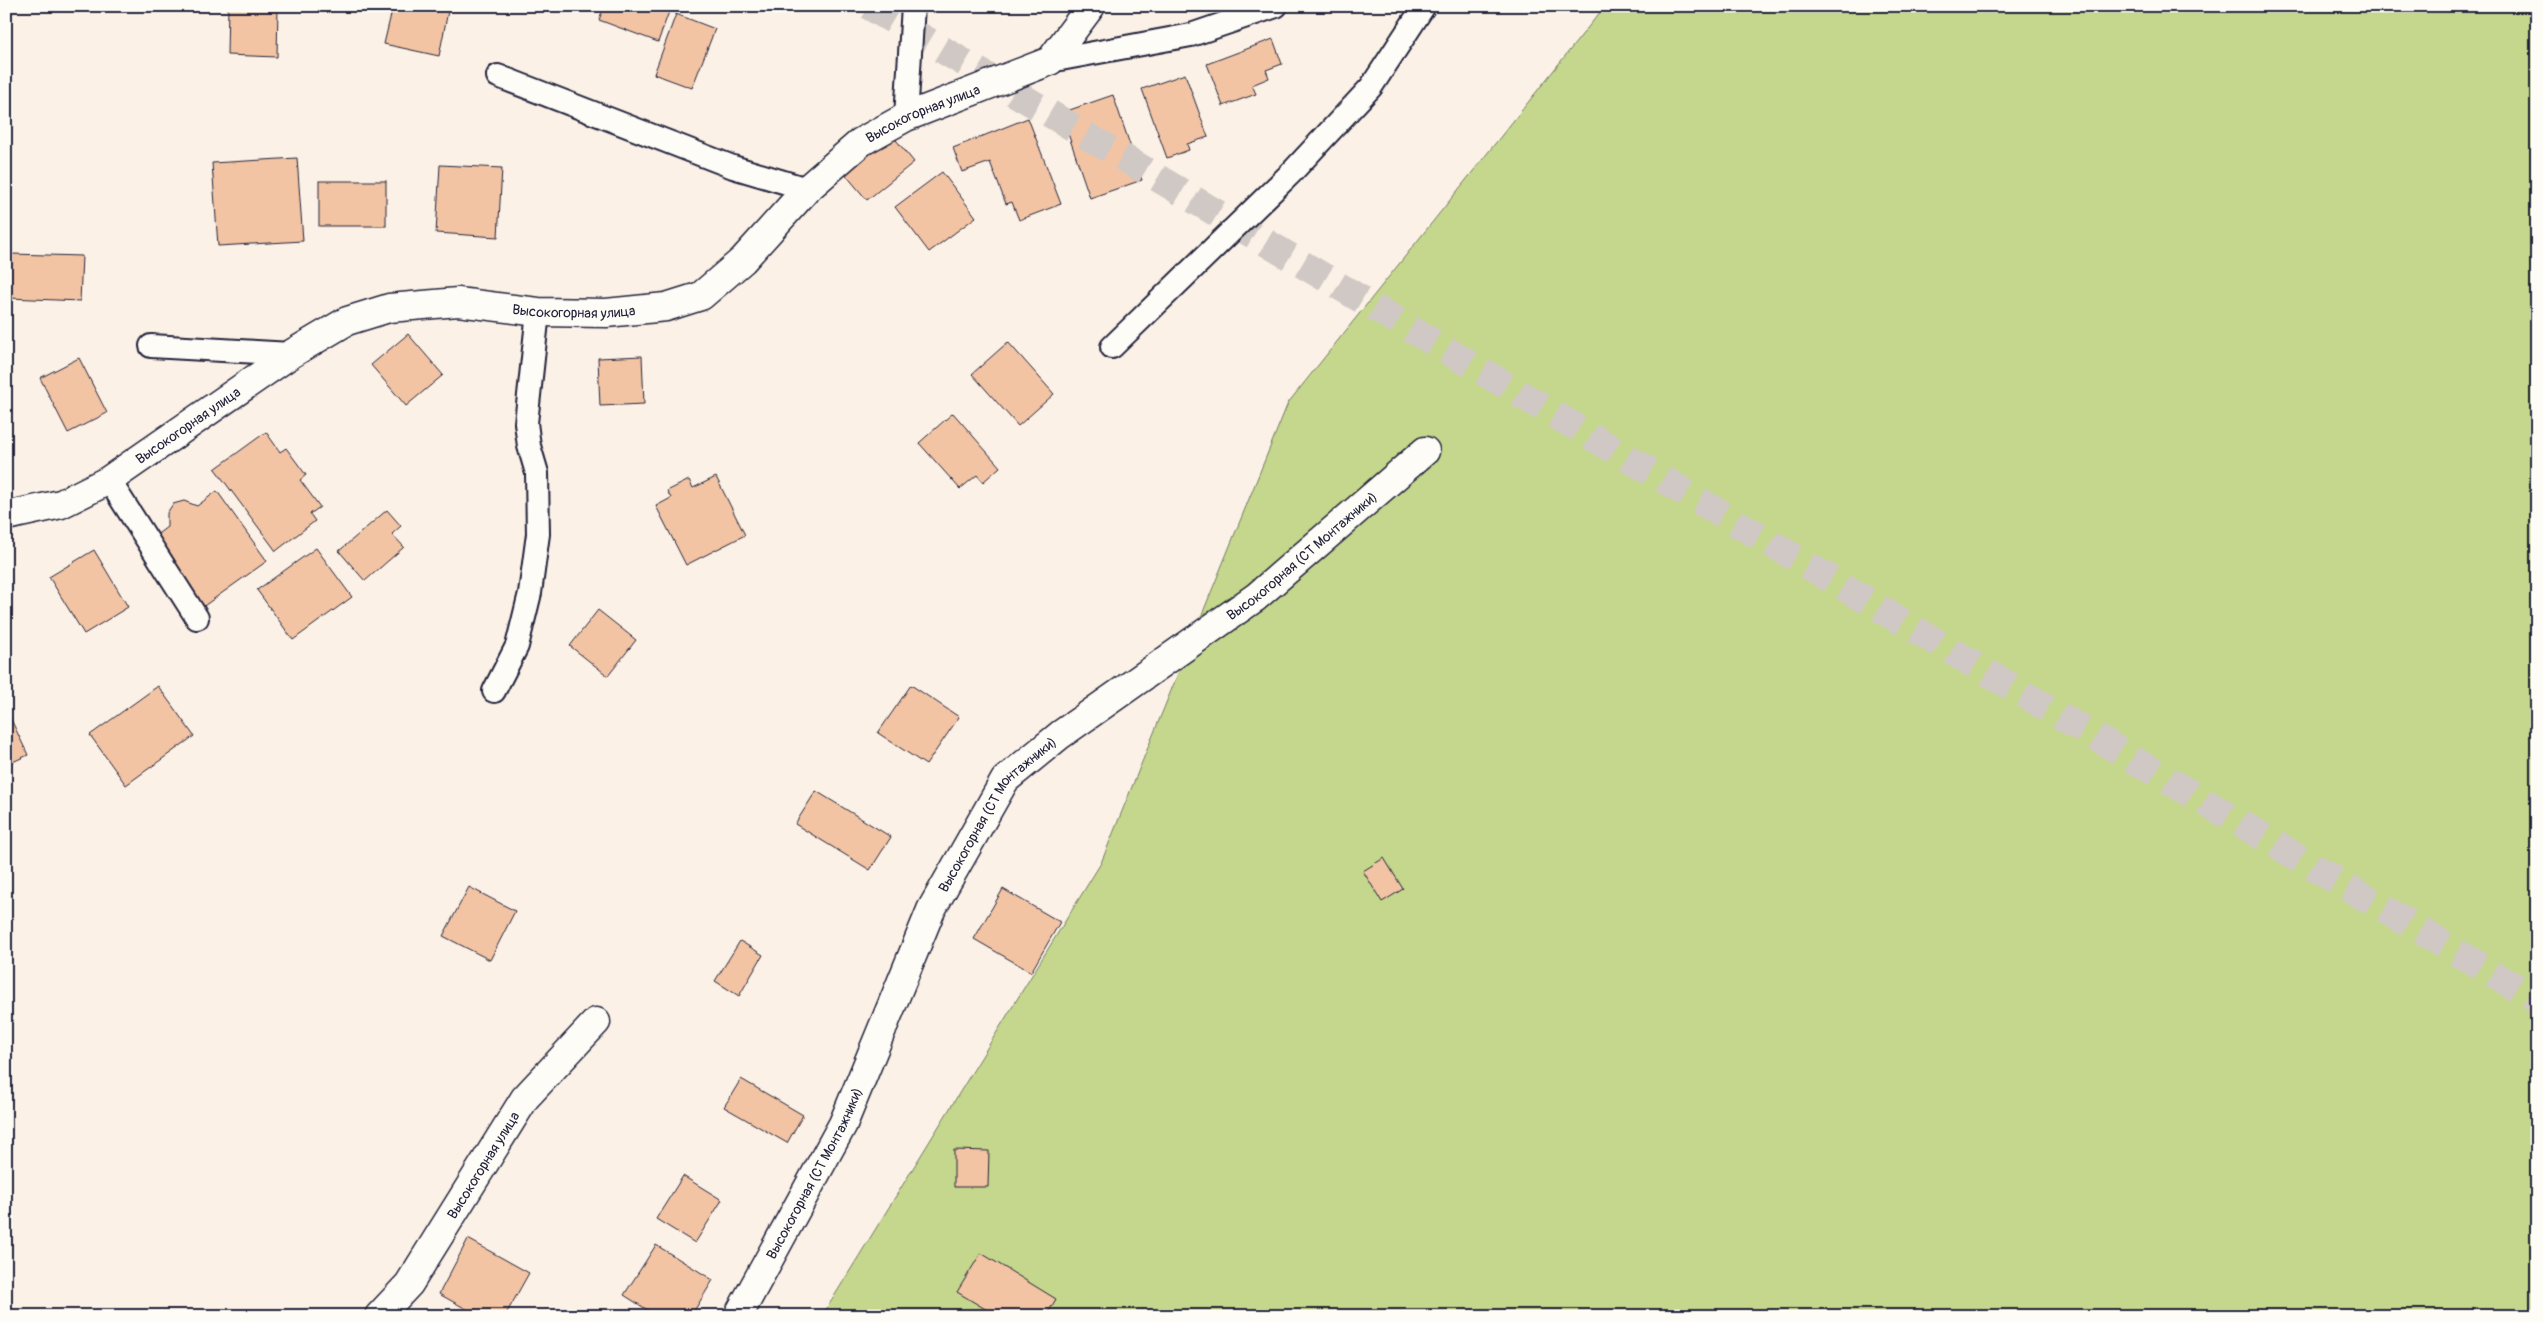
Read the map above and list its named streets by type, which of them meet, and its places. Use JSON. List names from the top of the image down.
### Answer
{
  "streets": {
    "street": ["Высокогорная улица", "Высокогорная (СТ Монтажники)"]
  }
}
